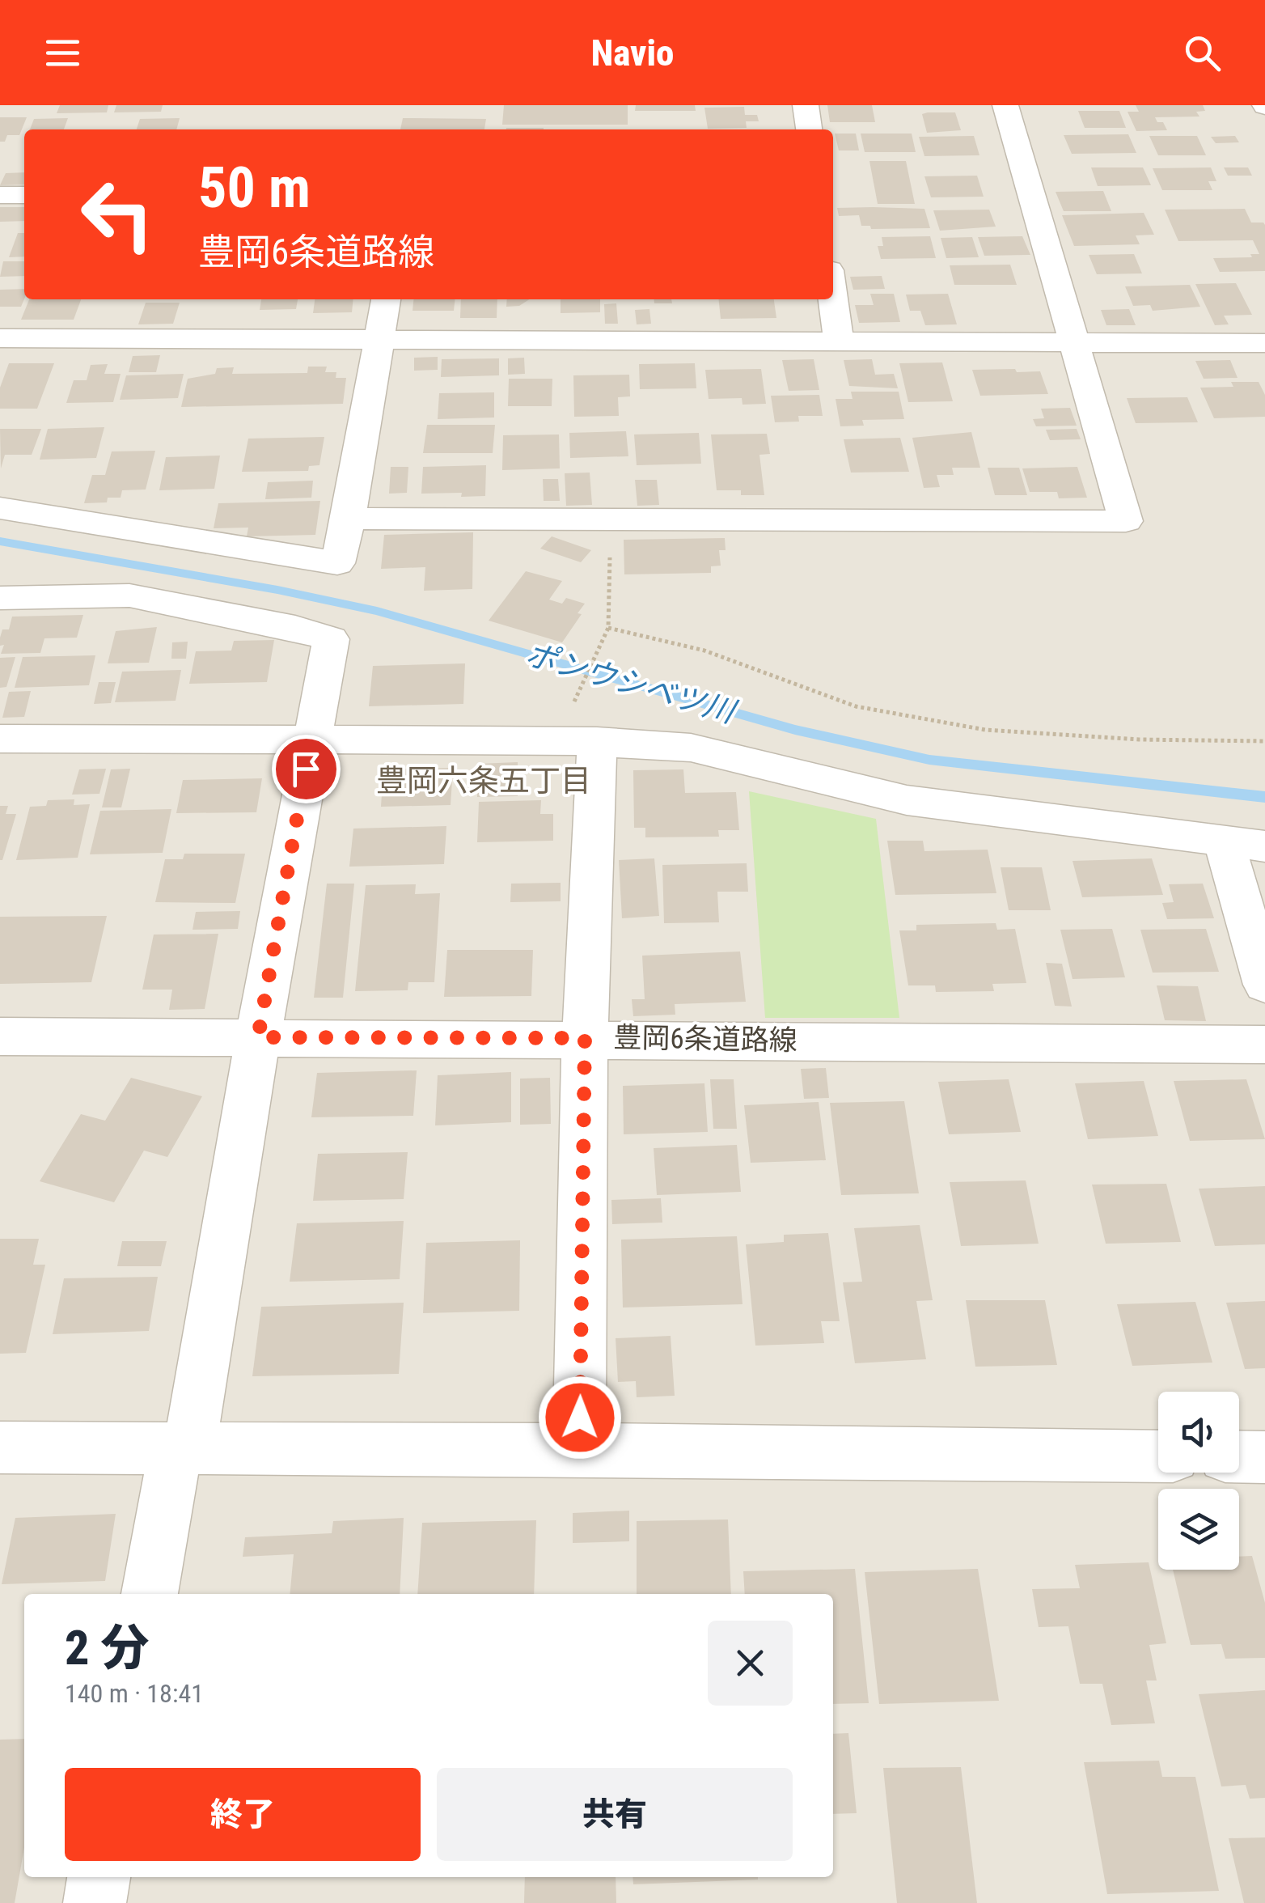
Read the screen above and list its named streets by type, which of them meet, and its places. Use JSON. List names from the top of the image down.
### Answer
{
  "streets": {
    "street": ["豊岡6条道路線"]
  },
  "districts": ["豊岡六条五丁目"],
  "water": ["ポンウシベツ川"],
  "page": {
    "header": "Navio",
    "turn": ["50 m", "豊岡6条道路線"],
    "heading": ["2 分", "140 m · 18:41"],
    "buttons": ["終了", "共有"]
  }
}
